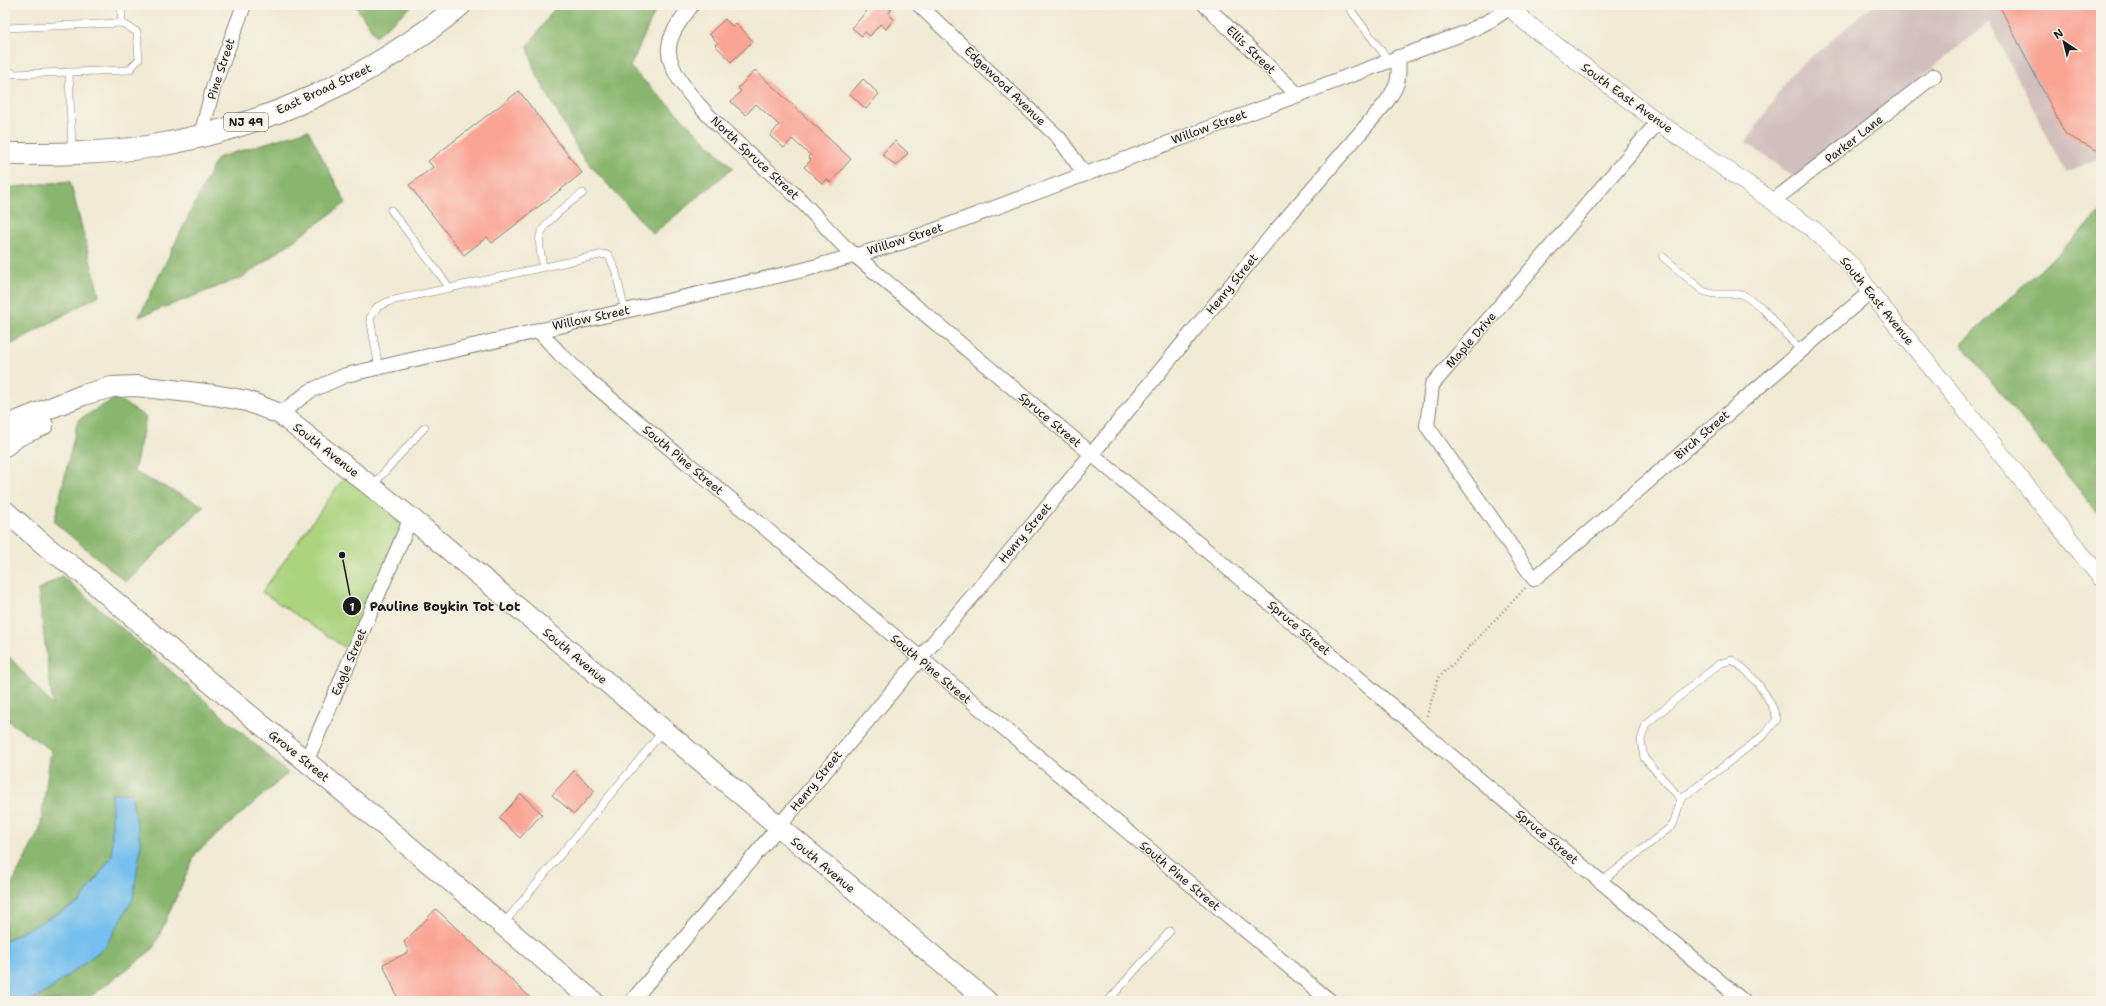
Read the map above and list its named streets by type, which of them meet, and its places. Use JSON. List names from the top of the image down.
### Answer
{
  "streets": {
    "highway": ["East Broad Street", "NJ 49"],
    "main road": ["South Avenue", "Grove Street"],
    "street": [
      "Ellis Street",
      "Pine Street",
      "Edgewood Avenue",
      "South East Avenue",
      "Willow Street",
      "Parker Lane",
      "North Spruce Street",
      "Henry Street",
      "Maple Drive",
      "Spruce Street",
      "Birch Street",
      "South Pine Street",
      "Eagle Street"
    ]
  },
  "crossings": [
    ["Ellis Street", "Willow Street"],
    ["Pine Street", "East Broad Street"],
    ["Edgewood Avenue", "Willow Street"],
    ["South East Avenue", "Willow Street"],
    ["South East Avenue", "Parker Lane"],
    ["South East Avenue", "Maple Drive"],
    ["South East Avenue", "Birch Street"],
    ["Willow Street", "North Spruce Street"],
    ["Willow Street", "Henry Street"],
    ["Willow Street", "Spruce Street"],
    ["Willow Street", "South Avenue"],
    ["Willow Street", "South Pine Street"],
    ["North Spruce Street", "Spruce Street"],
    ["Henry Street", "Spruce Street"],
    ["Henry Street", "South Avenue"],
    ["Henry Street", "South Pine Street"],
    ["Maple Drive", "Birch Street"],
    ["South Avenue", "Eagle Street"],
    ["Eagle Street", "Grove Street"]
  ],
  "places": ["Pauline Boykin Tot Lot"],
  "north": "top left"
}
